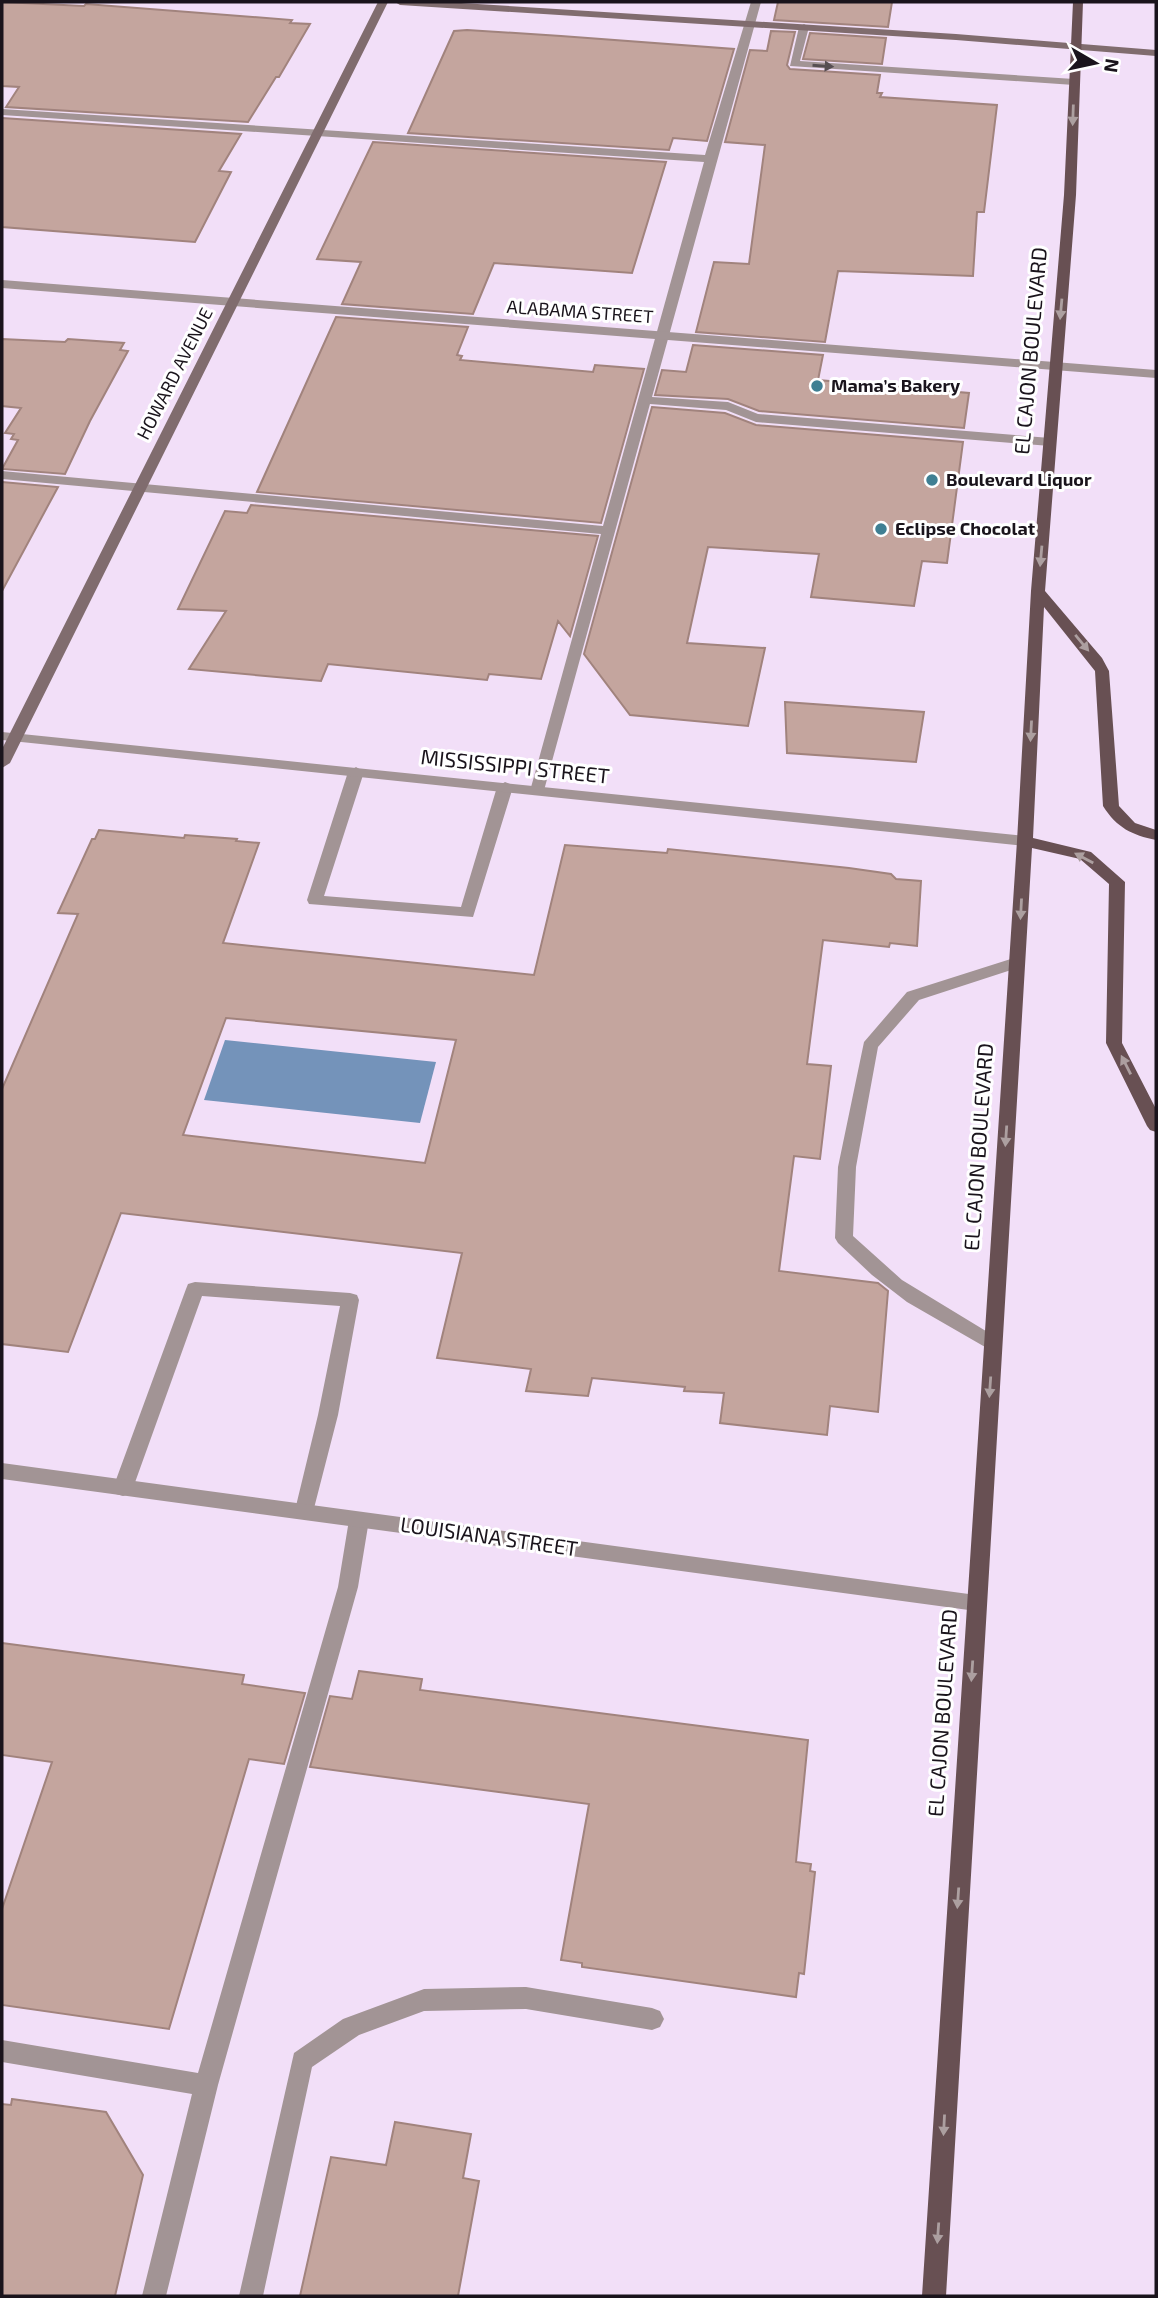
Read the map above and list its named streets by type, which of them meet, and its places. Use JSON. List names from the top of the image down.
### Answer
{
  "streets": {
    "main road": ["EL CAJON BOULEVARD"],
    "street": [
      "ALABAMA STREET",
      "HOWARD AVENUE",
      "MISSISSIPPI STREET",
      "LOUISIANA STREET"
    ]
  },
  "crossings": [
    ["ALABAMA STREET", "EL CAJON BOULEVARD"],
    ["ALABAMA STREET", "HOWARD AVENUE"],
    ["EL CAJON BOULEVARD", "MISSISSIPPI STREET"],
    ["EL CAJON BOULEVARD", "LOUISIANA STREET"],
    ["HOWARD AVENUE", "MISSISSIPPI STREET"]
  ],
  "one_way": ["EL CAJON BOULEVARD"],
  "places": ["Mama’s Bakery", "Boulevard Liquor", "Eclipse Chocolat"],
  "north": "right"
}
